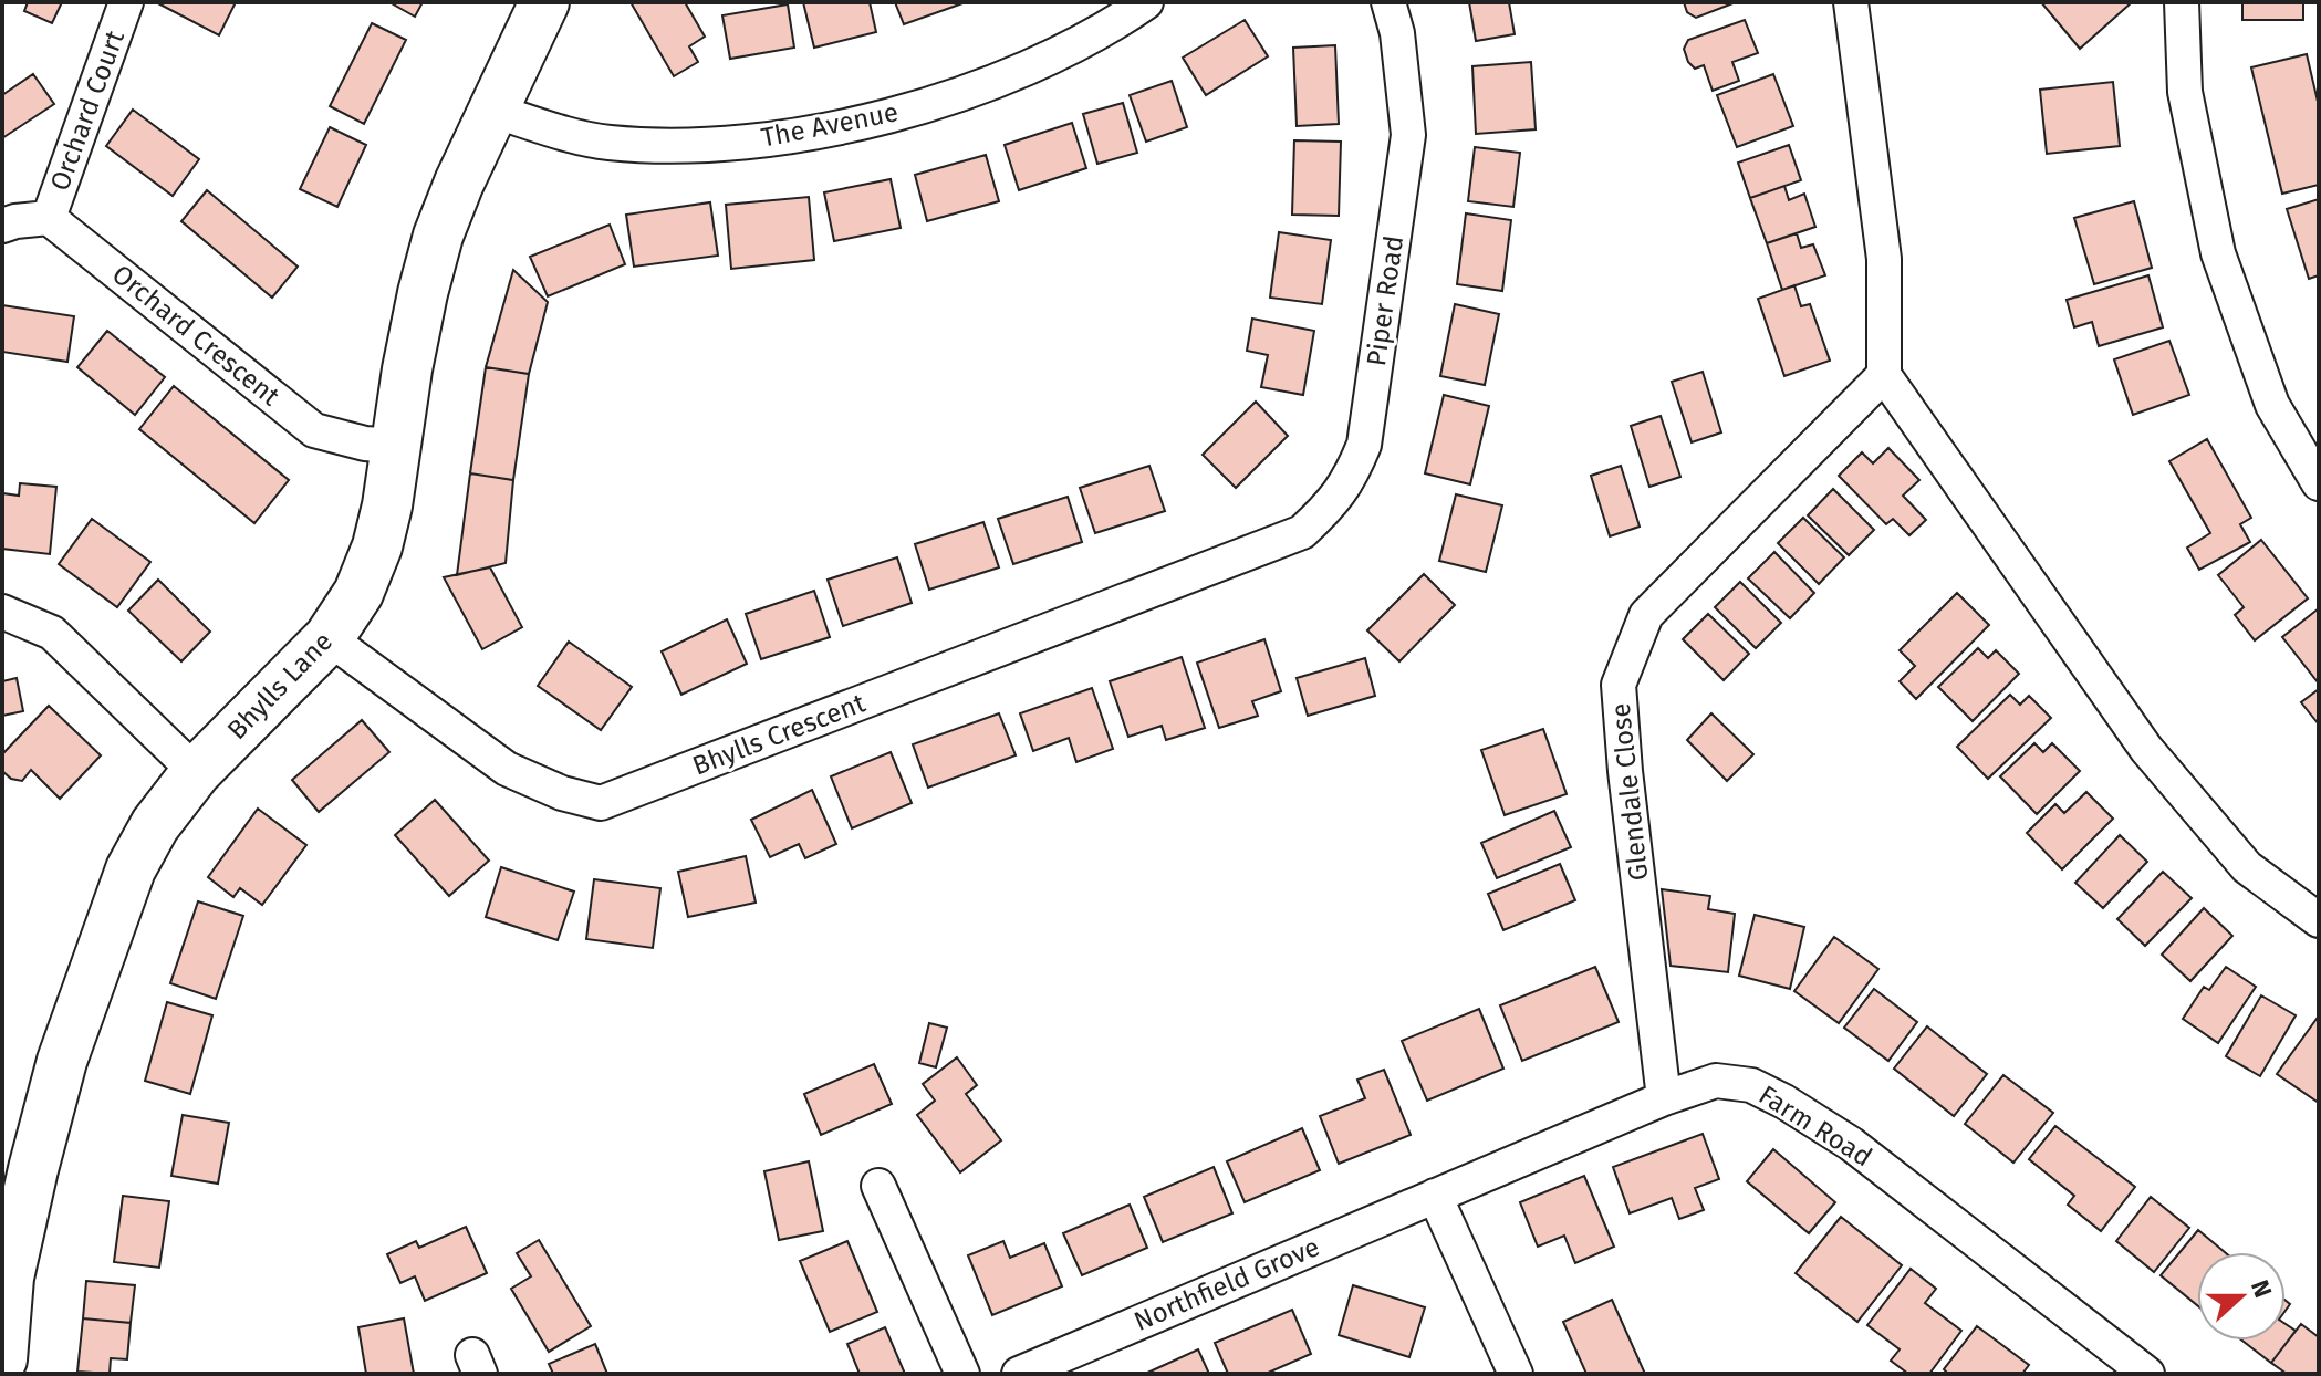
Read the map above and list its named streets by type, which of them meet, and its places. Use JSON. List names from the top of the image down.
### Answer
{
  "streets": {
    "street": [
      "Orchard Court",
      "The Avenue",
      "Piper Road",
      "Orchard Crescent",
      "Bhylls Lane",
      "Bhylls Crescent",
      "Glendale Close",
      "Farm Road",
      "Northfield Grove"
    ]
  },
  "crossings": [
    ["Orchard Court", "Orchard Crescent"],
    ["The Avenue", "Bhylls Lane"],
    ["Piper Road", "Bhylls Crescent"],
    ["Orchard Crescent", "Bhylls Lane"],
    ["Bhylls Lane", "Bhylls Crescent"],
    ["Glendale Close", "Farm Road"],
    ["Farm Road", "Northfield Grove"]
  ],
  "north": "right"
}
